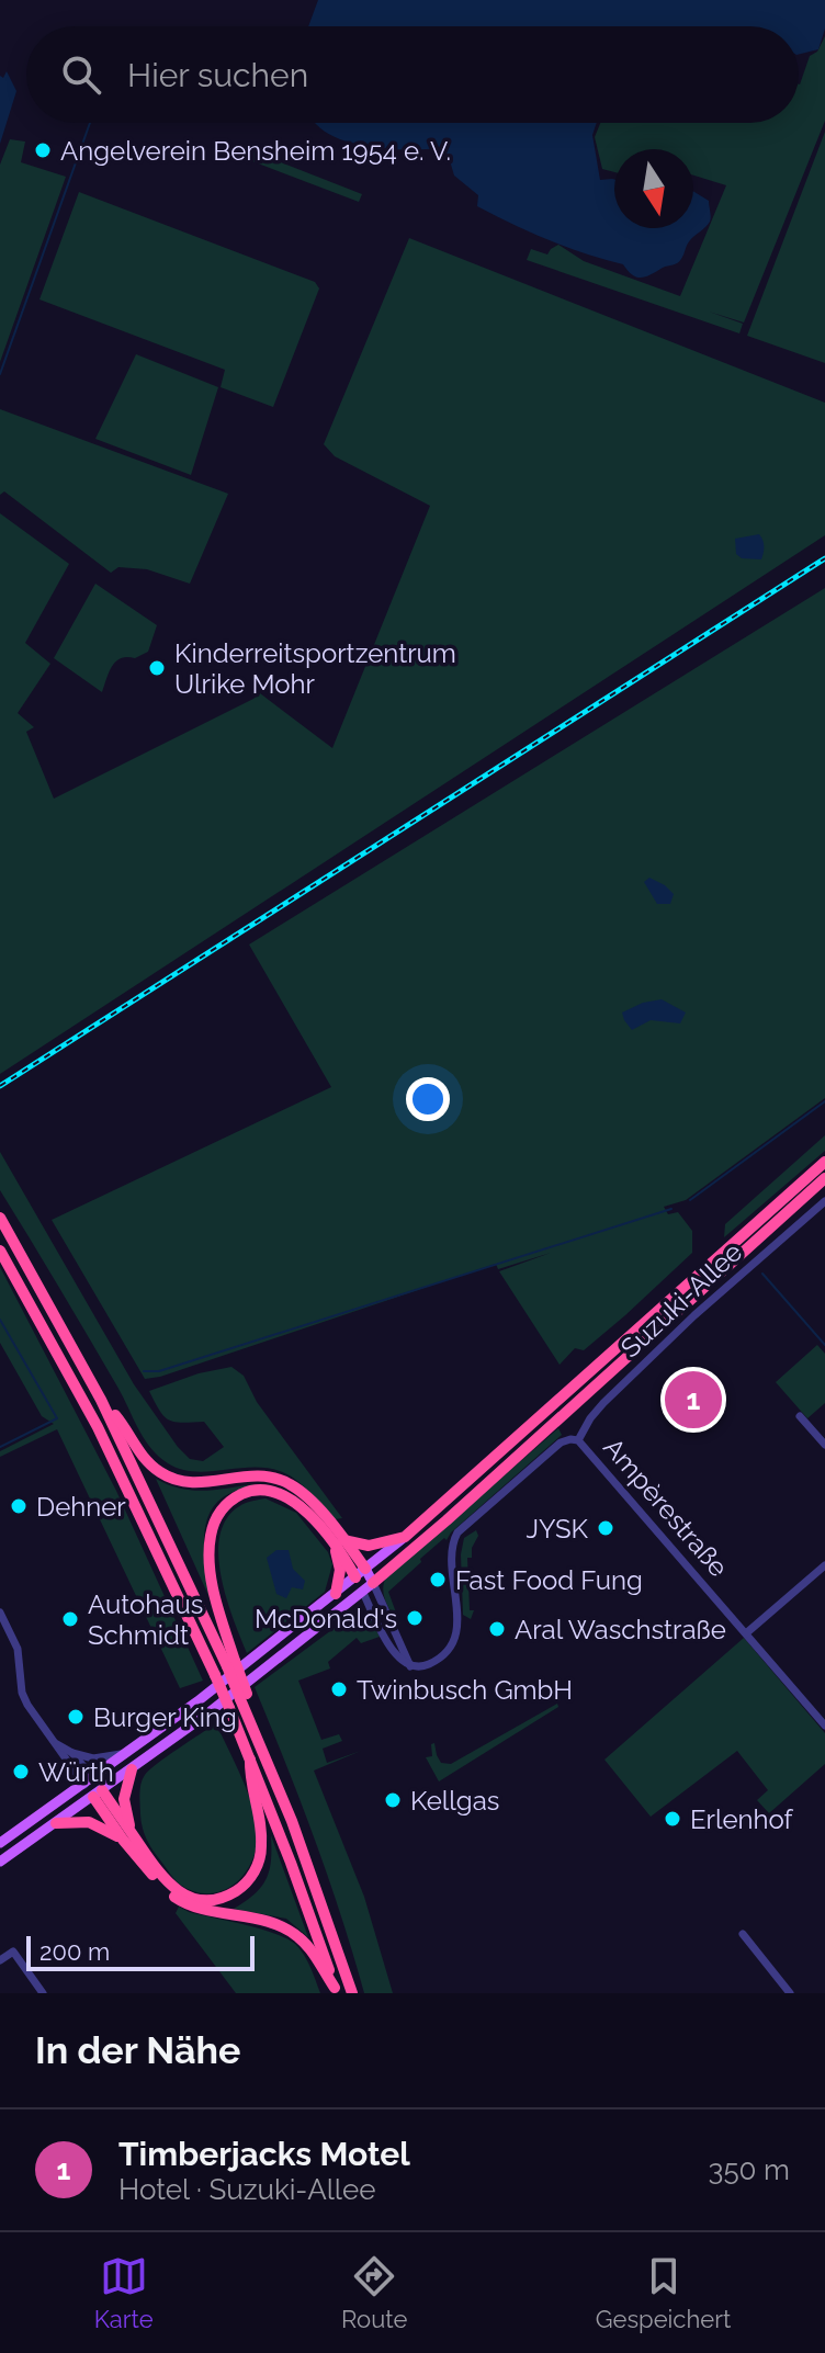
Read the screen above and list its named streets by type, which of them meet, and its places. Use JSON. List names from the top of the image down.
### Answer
{
  "streets": {
    "street": ["Suzuki-Allee", "Ampèrestraße"]
  },
  "crossings": [
    ["Suzuki-Allee", "Ampèrestraße"]
  ],
  "places": [
    "Angelverein Bensheim 1954 e. V.",
    "Kinderreitsportzentrum Ulrike Mohr",
    "Dehner",
    "JYSK",
    "Fast Food Fung",
    "McDonald's",
    "Autohaus Schmidt",
    "Aral Waschstraße",
    "Twinbusch GmbH",
    "Burger King",
    "Würth",
    "Kellgas",
    "Erlenhof"
  ],
  "scale_bar": "200 m",
  "north": "bottom",
  "page": {
    "search": "Hier suchen",
    "pins": "1",
    "scale": "200 m",
    "heading": "In der Nähe",
    "list": [
      {
        "mark": "1",
        "name": "Timberjacks Motel",
        "note": "Hotel · Suzuki-Allee",
        "value": "350 m"
      }
    ],
    "nav": ["Karte", "Route", "Gespeichert"]
  }
}
